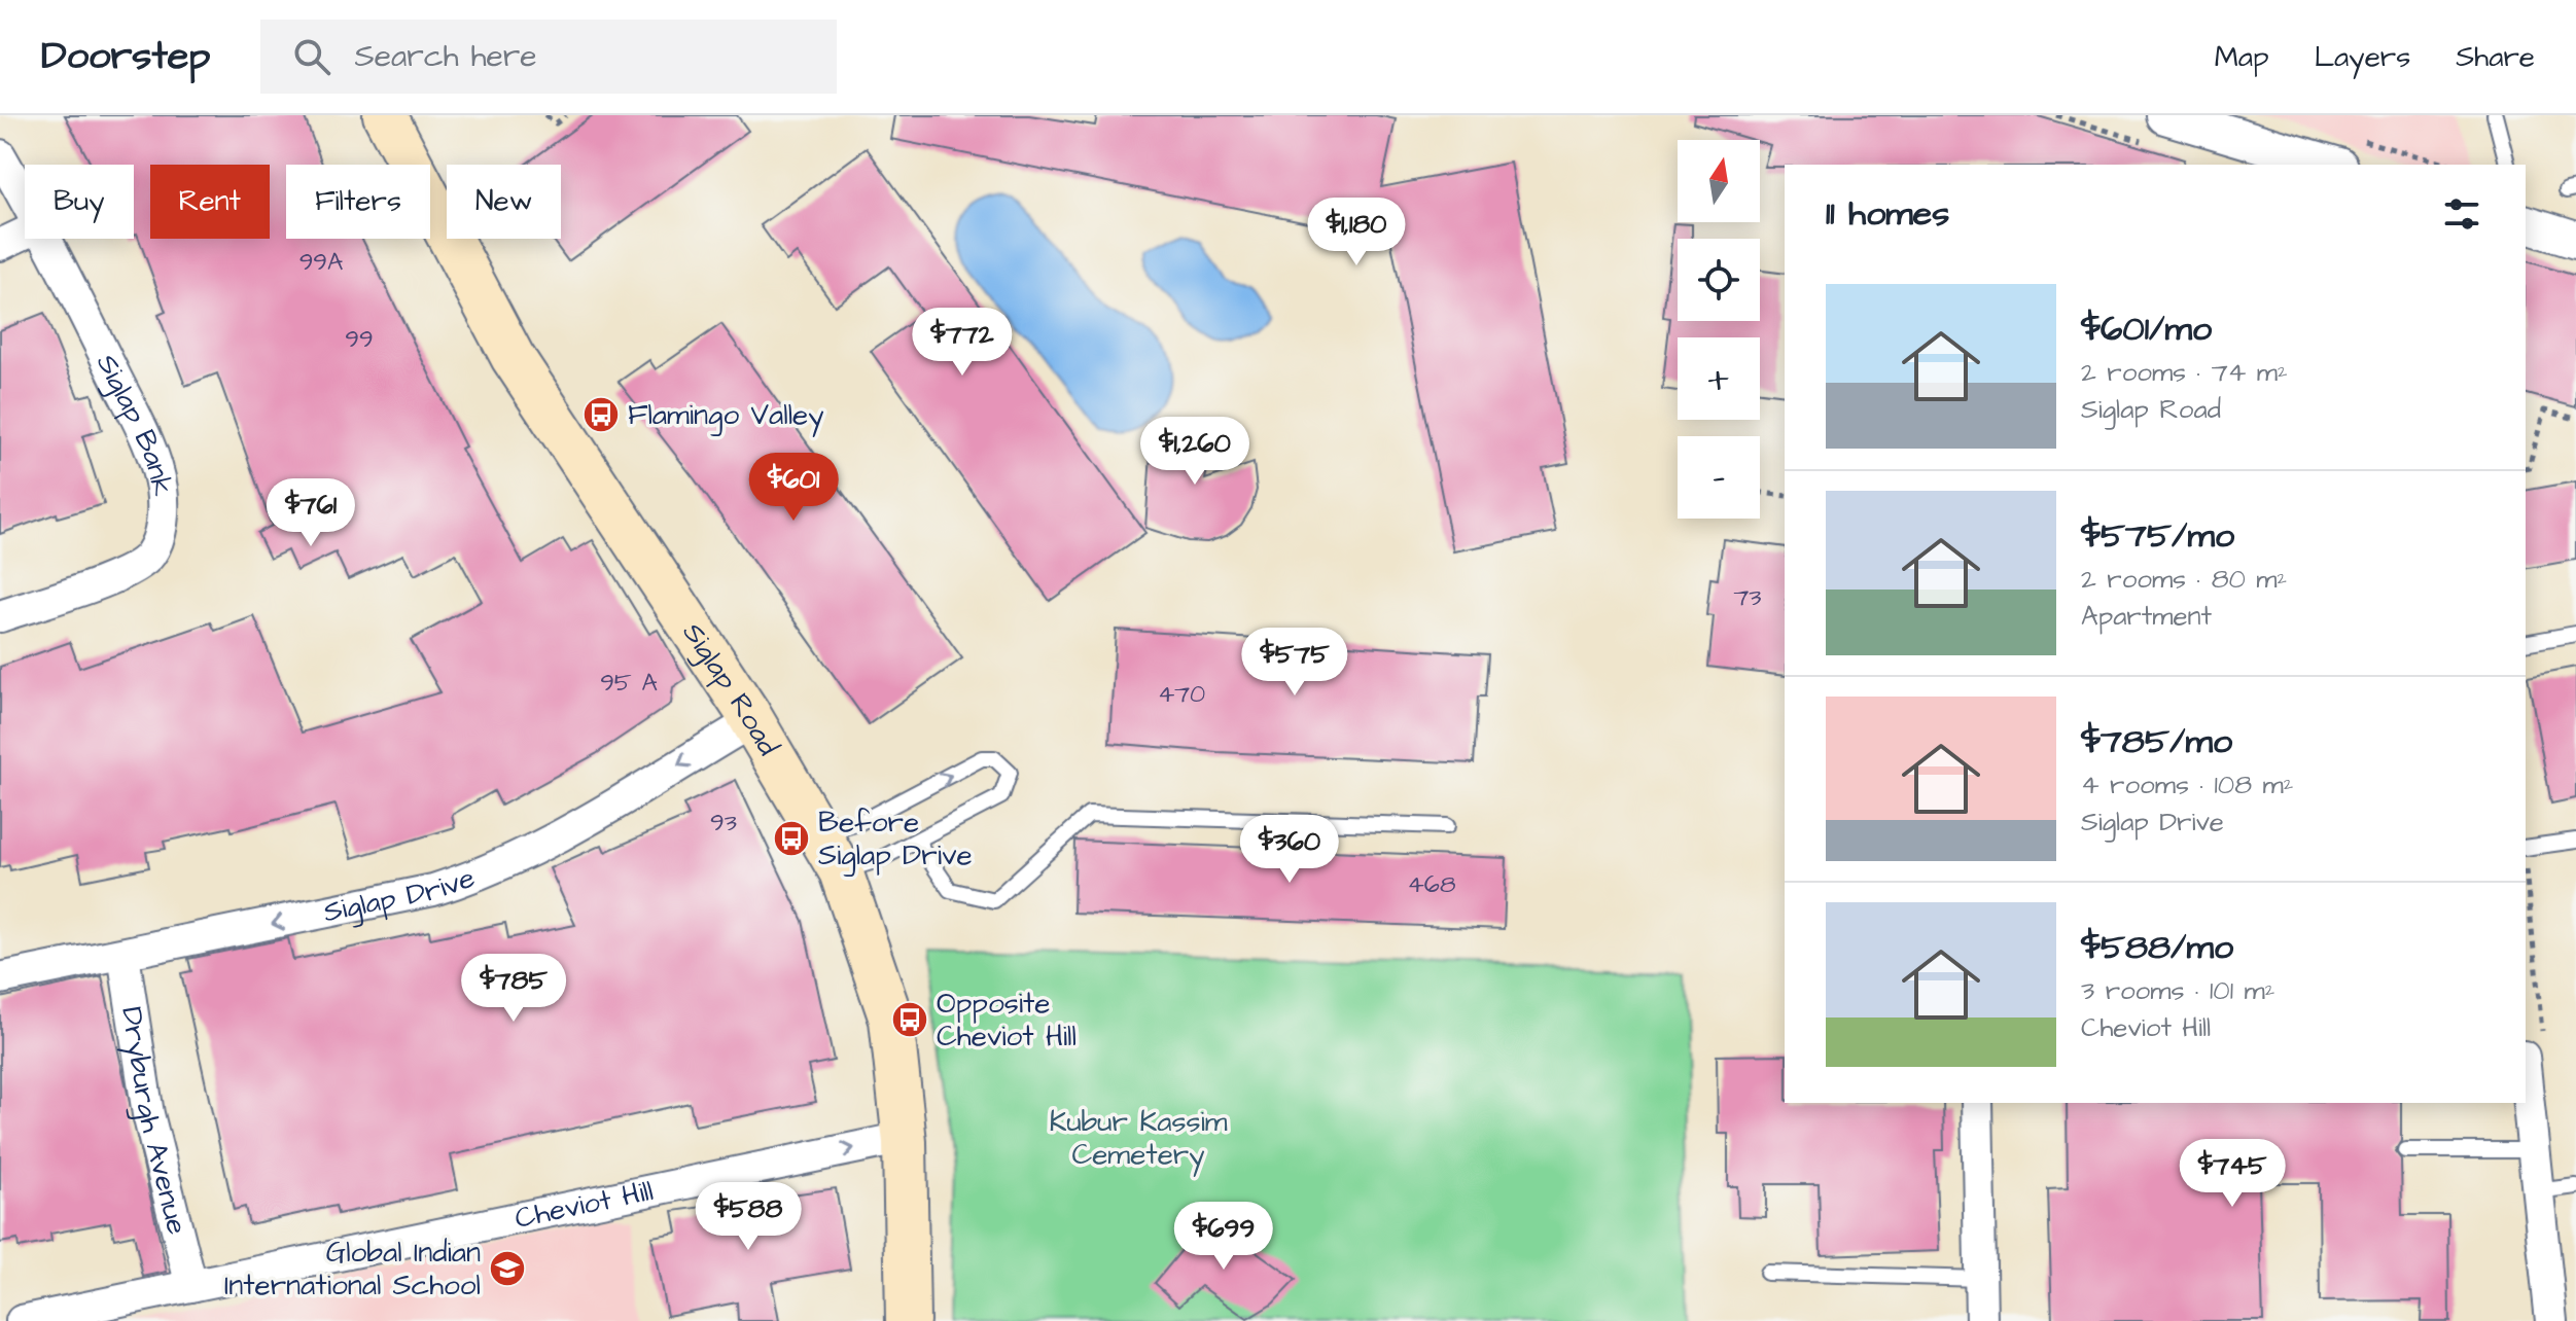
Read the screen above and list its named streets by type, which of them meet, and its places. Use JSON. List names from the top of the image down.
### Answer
{
  "streets": {
    "main road": ["Siglap Road"],
    "street": [
      "Siglap Bank",
      "Siglap Drive",
      "Dryburgh Avenue",
      "Cheviot Hill"
    ]
  },
  "crossings": [
    ["Siglap Road", "Siglap Drive"],
    ["Siglap Road", "Cheviot Hill"],
    ["Siglap Drive", "Dryburgh Avenue"],
    ["Dryburgh Avenue", "Cheviot Hill"]
  ],
  "one_way": ["Siglap Drive", "Cheviot Hill"],
  "parks": ["Kubur Kassim Cemetery"],
  "places": {
    "bus stop": ["Flamingo Valley", "Before Siglap Drive", "Opposite Cheviot Hill"],
    "school or university": ["Global Indian International School"]
  },
  "house_numbers": [
    "99A",
    "99",
    "73",
    "95 A",
    "470",
    "93",
    "468"
  ],
  "north": "top",
  "page": {
    "header": "Doorstep",
    "search": "Search here",
    "nav": ["Map", "Layers", "Share"],
    "map_buttons": ["+", "−"],
    "chip": [
      "Buy",
      "Rent",
      "Filters",
      "New"
    ],
    "heading": "11 homes",
    "price": [
      "$1,180",
      "$772",
      "$1,260",
      "$601",
      "$761",
      "$575",
      "$360",
      "$785",
      "$745",
      "$588",
      "$699"
    ],
    "list": [
      {
        "name": "$601/mo",
        "note": "2 rooms · 74 m² · Siglap Road"
      },
      {
        "name": "$575/mo",
        "note": "2 rooms · 80 m² · Apartment"
      },
      {
        "name": "$785/mo",
        "note": "4 rooms · 108 m² · Siglap Drive"
      },
      {
        "name": "$588/mo",
        "note": "3 rooms · 101 m² · Cheviot Hill"
      }
    ]
  }
}
